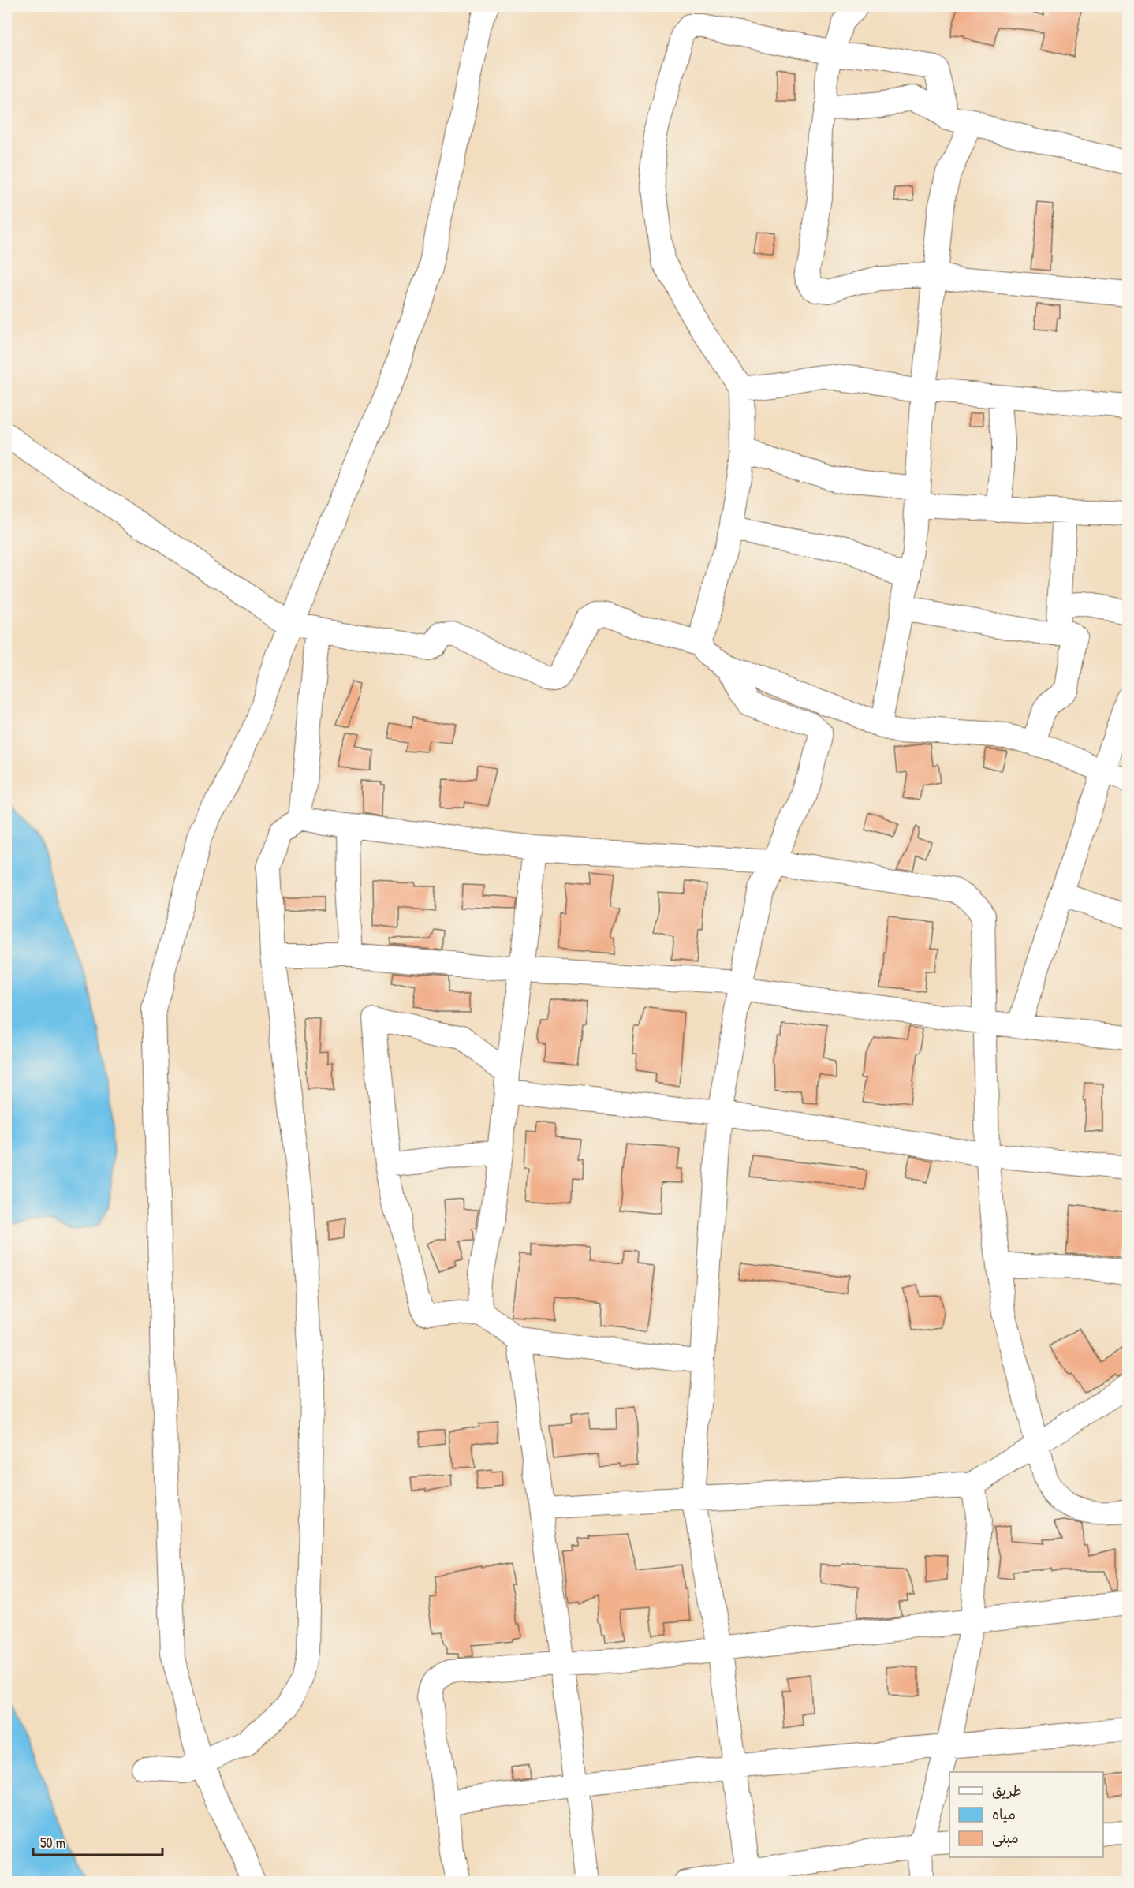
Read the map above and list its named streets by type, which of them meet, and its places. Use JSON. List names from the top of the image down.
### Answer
{
  "legend": ["طريق", "مياه", "مبنى"],
  "scale_bar": "50 m"
}
